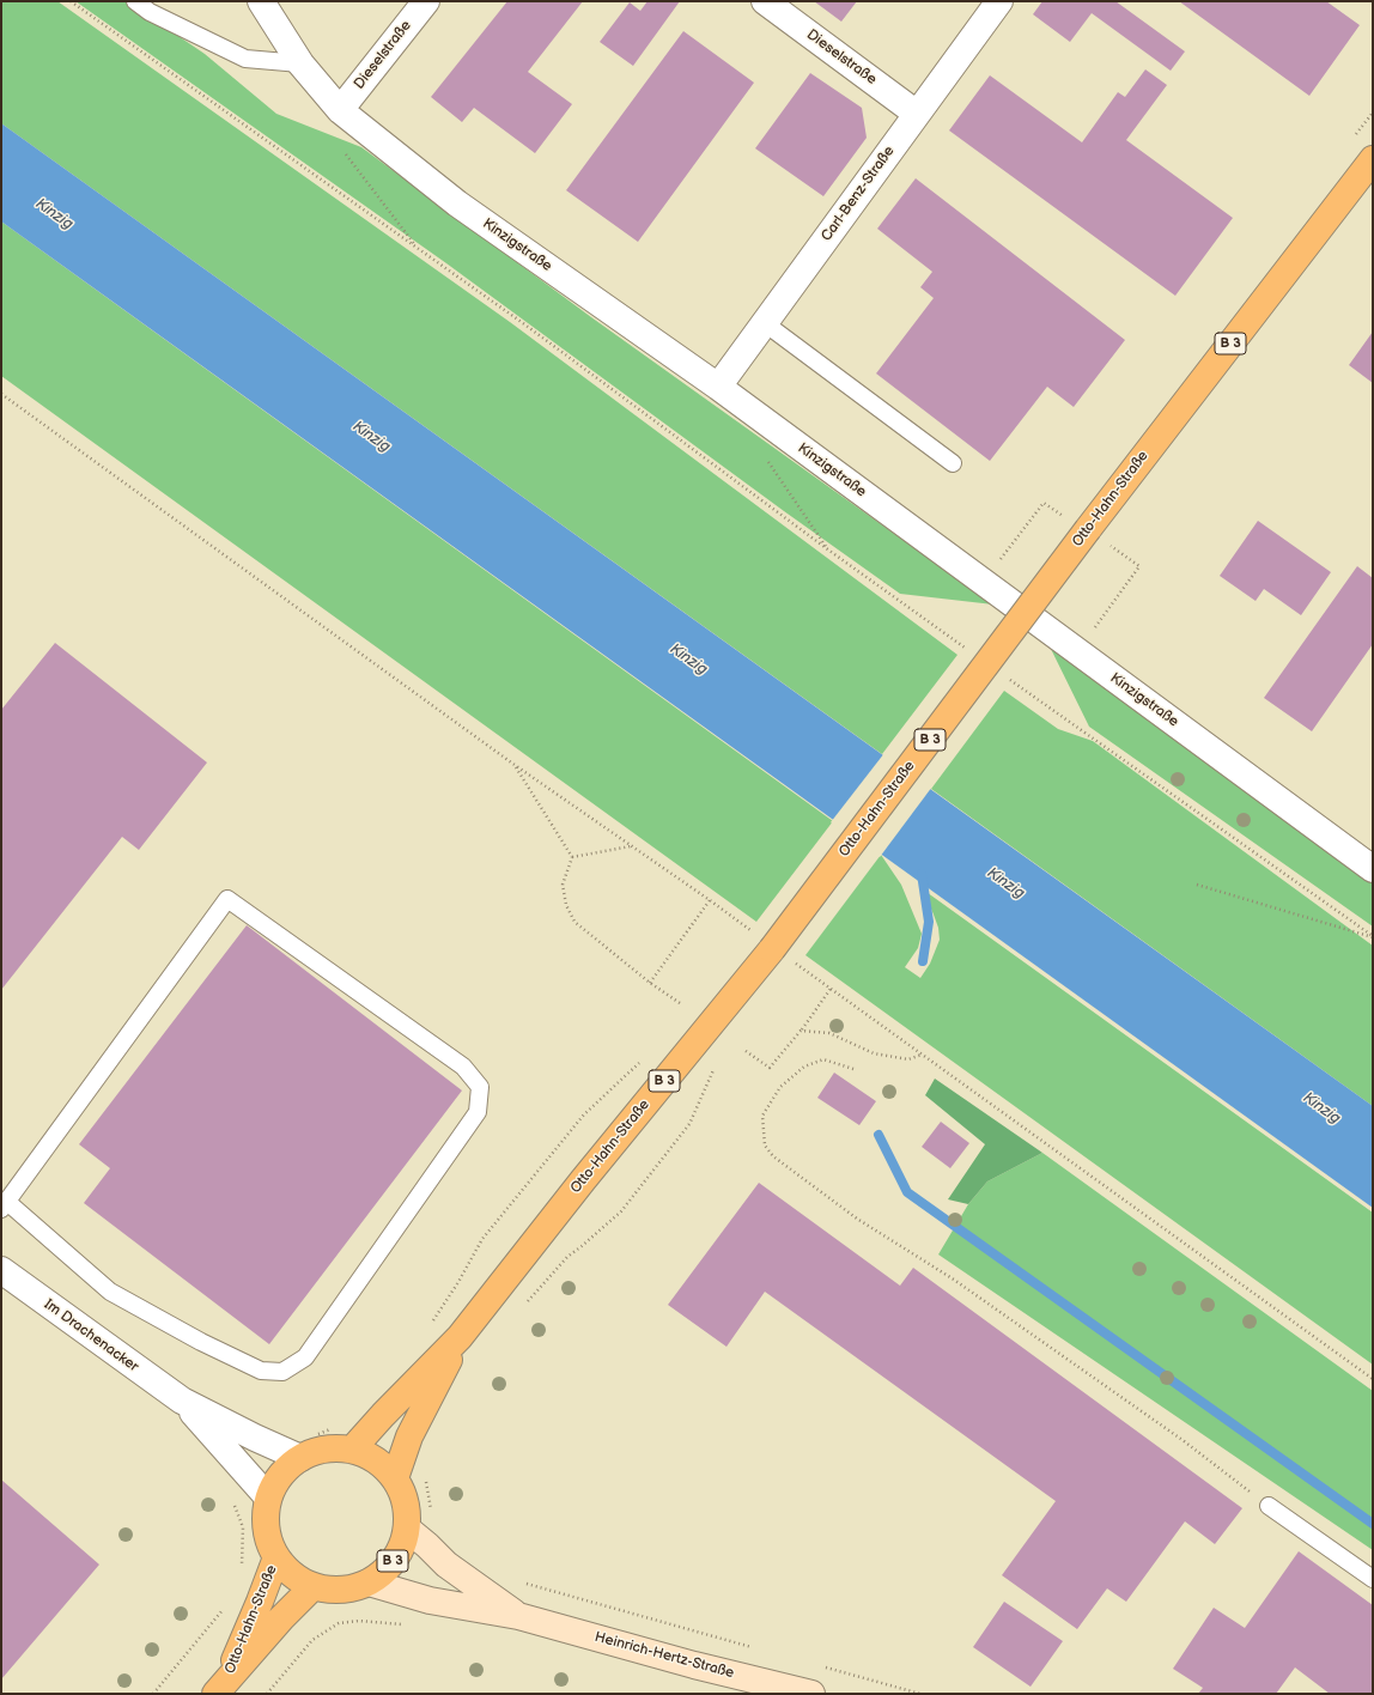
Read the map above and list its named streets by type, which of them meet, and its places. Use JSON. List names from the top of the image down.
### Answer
{
  "streets": {
    "main road": ["B 3", "Otto-Hahn-Straße"],
    "street": [
      "Dieselstraße",
      "Carl-Benz-Straße",
      "Kinzigstraße",
      "Im Drachenacker",
      "Heinrich-Hertz-Straße"
    ]
  },
  "crossings": [
    ["Dieselstraße", "Carl-Benz-Straße"],
    ["Dieselstraße", "Kinzigstraße"],
    ["Carl-Benz-Straße", "Kinzigstraße"],
    ["Otto-Hahn-Straße", "Im Drachenacker"],
    ["Otto-Hahn-Straße", "Heinrich-Hertz-Straße"],
    ["Im Drachenacker", "Heinrich-Hertz-Straße"]
  ],
  "water": ["Kinzig"]
}
